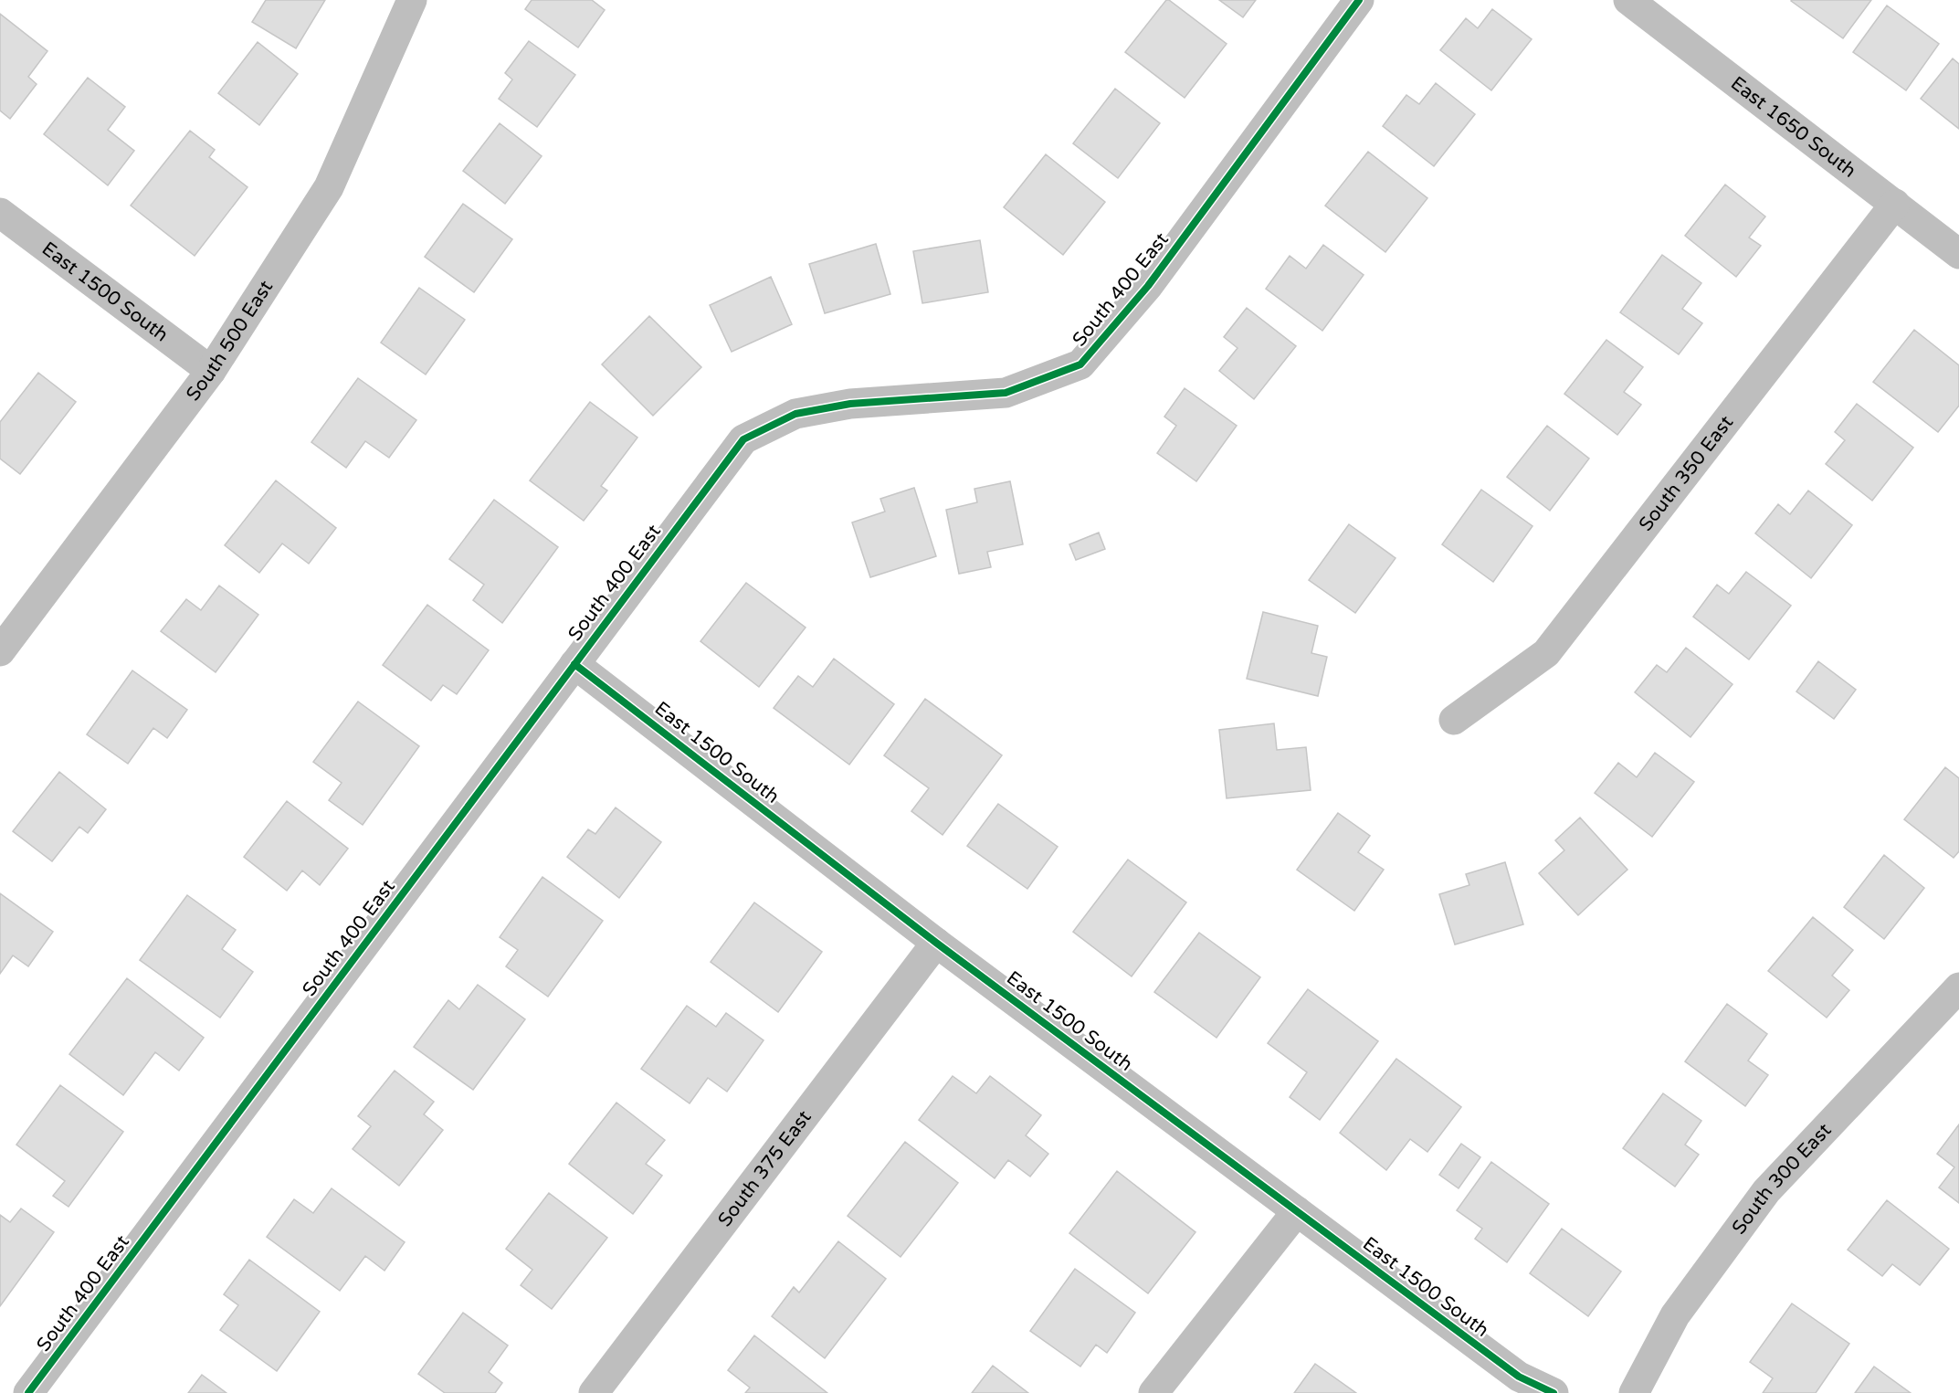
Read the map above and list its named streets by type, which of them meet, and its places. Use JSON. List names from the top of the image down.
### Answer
{
  "streets": {
    "street": [
      "East 1650 South",
      "South 400 East",
      "East 1500 South",
      "South 500 East",
      "South 350 East",
      "South 375 East",
      "South 300 East"
    ]
  },
  "crossings": [
    ["East 1650 South", "South 350 East"],
    ["South 400 East", "East 1500 South"],
    ["East 1500 South", "South 500 East"],
    ["East 1500 South", "South 375 East"]
  ]
}
